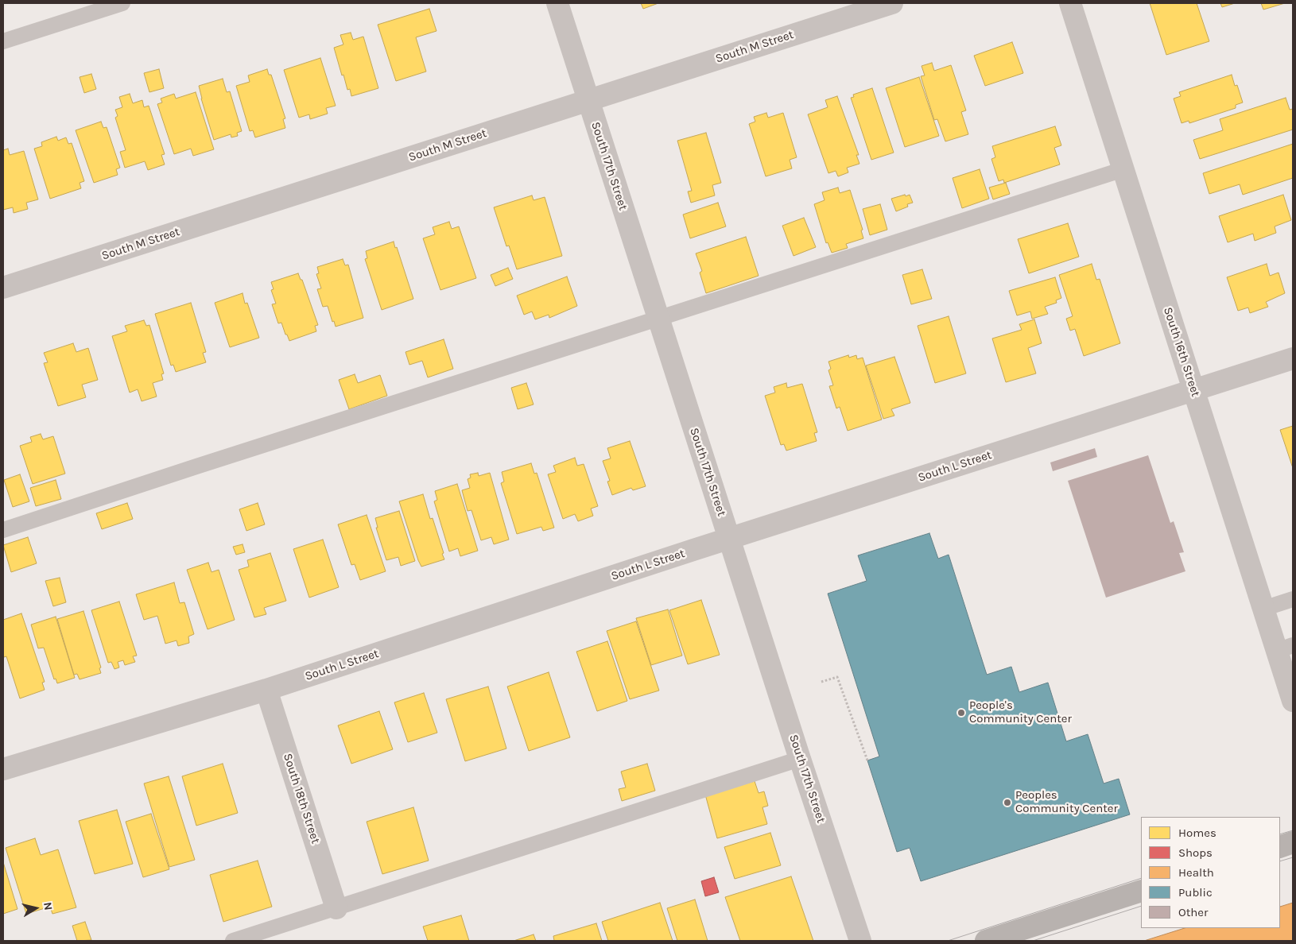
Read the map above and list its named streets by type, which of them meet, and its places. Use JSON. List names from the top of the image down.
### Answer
{
  "streets": {
    "street": [
      "South M Street",
      "South 17th Street",
      "South 16th Street",
      "South L Street",
      "South 18th Street"
    ]
  },
  "crossings": [
    ["South M Street", "South 17th Street"],
    ["South 17th Street", "South L Street"],
    ["South 16th Street", "South L Street"],
    ["South L Street", "South 18th Street"]
  ],
  "places": ["People's Community Center", "Peoples Community Center"],
  "legend": [
    "Homes",
    "Shops",
    "Health",
    "Public",
    "Other"
  ],
  "north": "right"
}
